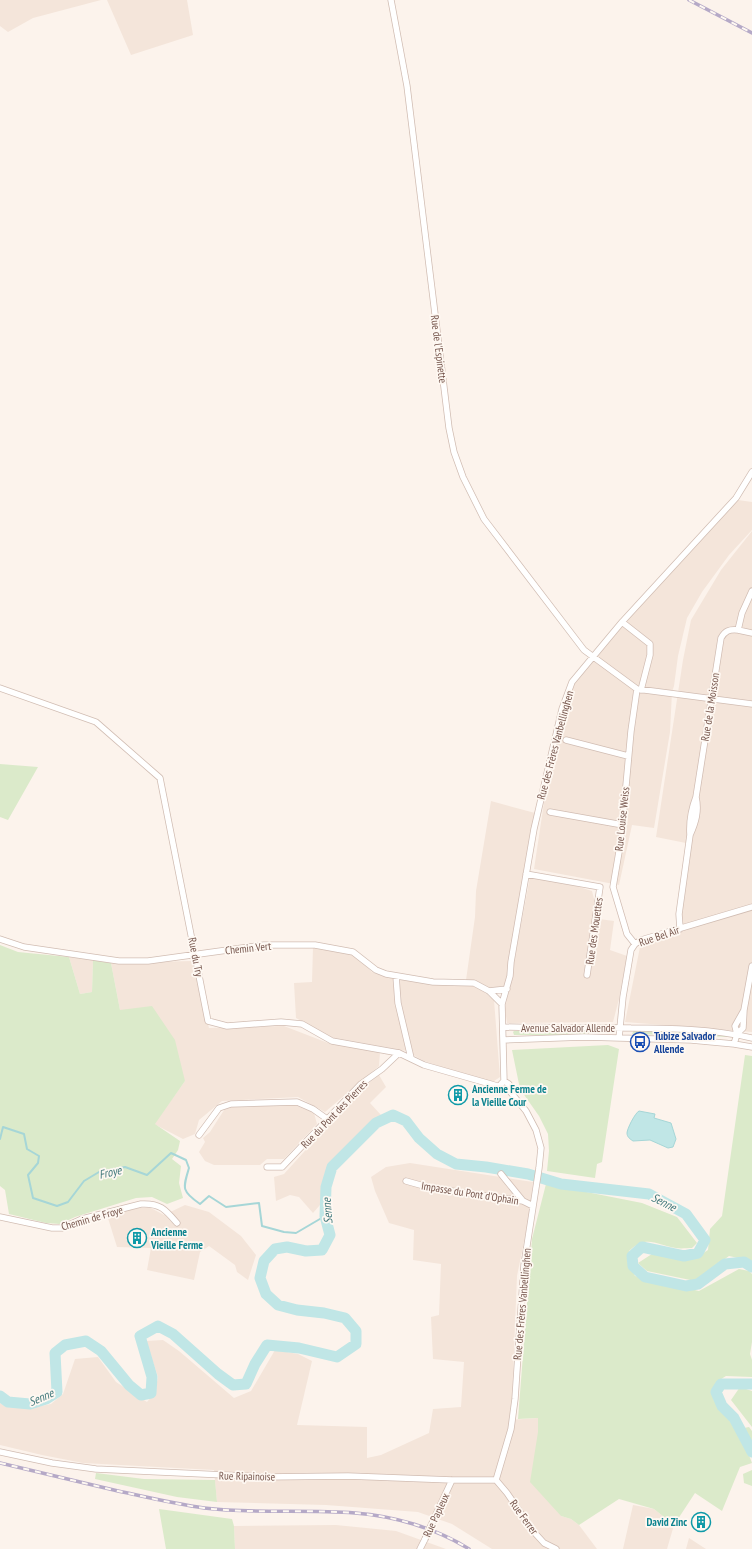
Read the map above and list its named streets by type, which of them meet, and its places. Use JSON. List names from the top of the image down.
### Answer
{
  "streets": {
    "street": [
      "Rue de l'Espinette",
      "Rue de la Moisson",
      "Rue des Frères Vanbellinghen",
      "Rue Louise Weiss",
      "Rue des Mouettes",
      "Rue Bel Air",
      "Chemin Vert",
      "Rue du Try",
      "Avenue Salvador Allende",
      "Rue du Pont des Pierres",
      "Impasse du Pont d'Ophain",
      "Chemin de Froye",
      "Rue Ripainoise",
      "Rue Papleux",
      "Rue Ferrer"
    ]
  },
  "crossings": [
    ["Rue de l'Espinette", "Rue des Frères Vanbellinghen"],
    ["Rue de l'Espinette", "Rue Louise Weiss"],
    ["Rue de la Moisson", "Rue Bel Air"],
    ["Rue des Frères Vanbellinghen", "Rue Louise Weiss"],
    ["Rue des Frères Vanbellinghen", "Rue des Mouettes"],
    ["Rue des Frères Vanbellinghen", "Chemin Vert"],
    ["Rue des Frères Vanbellinghen", "Rue du Try"],
    ["Rue des Frères Vanbellinghen", "Avenue Salvador Allende"],
    ["Rue des Frères Vanbellinghen", "Impasse du Pont d'Ophain"],
    ["Rue des Frères Vanbellinghen", "Rue Ripainoise"],
    ["Rue des Frères Vanbellinghen", "Rue Ferrer"],
    ["Rue Louise Weiss", "Rue Bel Air"],
    ["Rue Bel Air", "Avenue Salvador Allende"],
    ["Chemin Vert", "Rue du Try"],
    ["Rue du Try", "Rue du Pont des Pierres"],
    ["Rue Ripainoise", "Rue Papleux"],
    ["Rue Ripainoise", "Rue Ferrer"]
  ],
  "water": ["Froye", "Senne"],
  "places": {
    "bus stop": ["Tubize Salvador Allende"],
    "building": ["Ancienne Ferme de la Vieille Cour", "Ancienne Vieille Ferme", "David Zinc"]
  }
}
